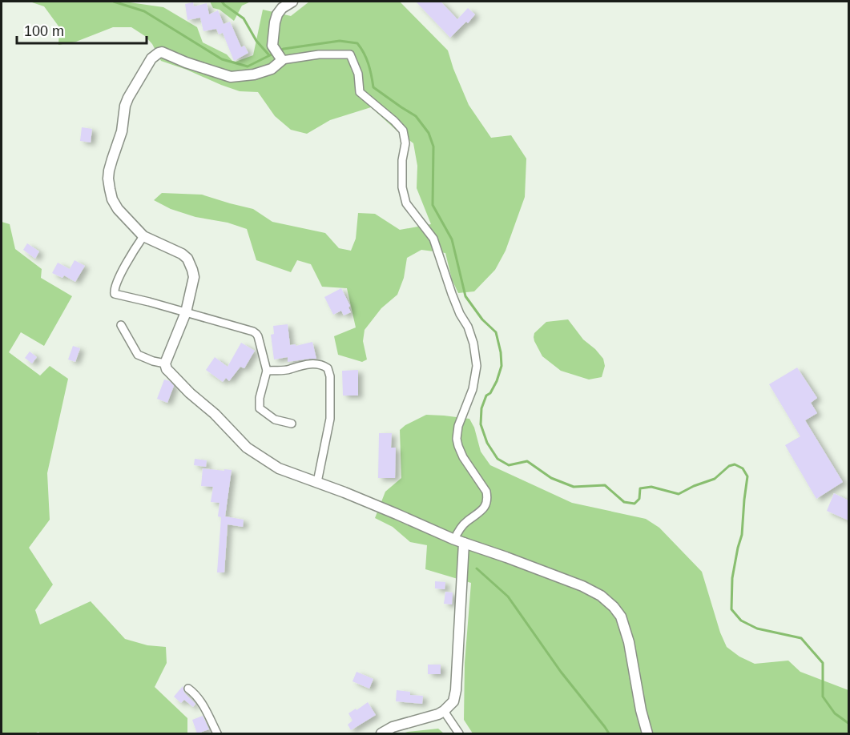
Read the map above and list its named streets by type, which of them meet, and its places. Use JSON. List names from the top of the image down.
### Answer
{
  "scale_bar": "100 m"
}
